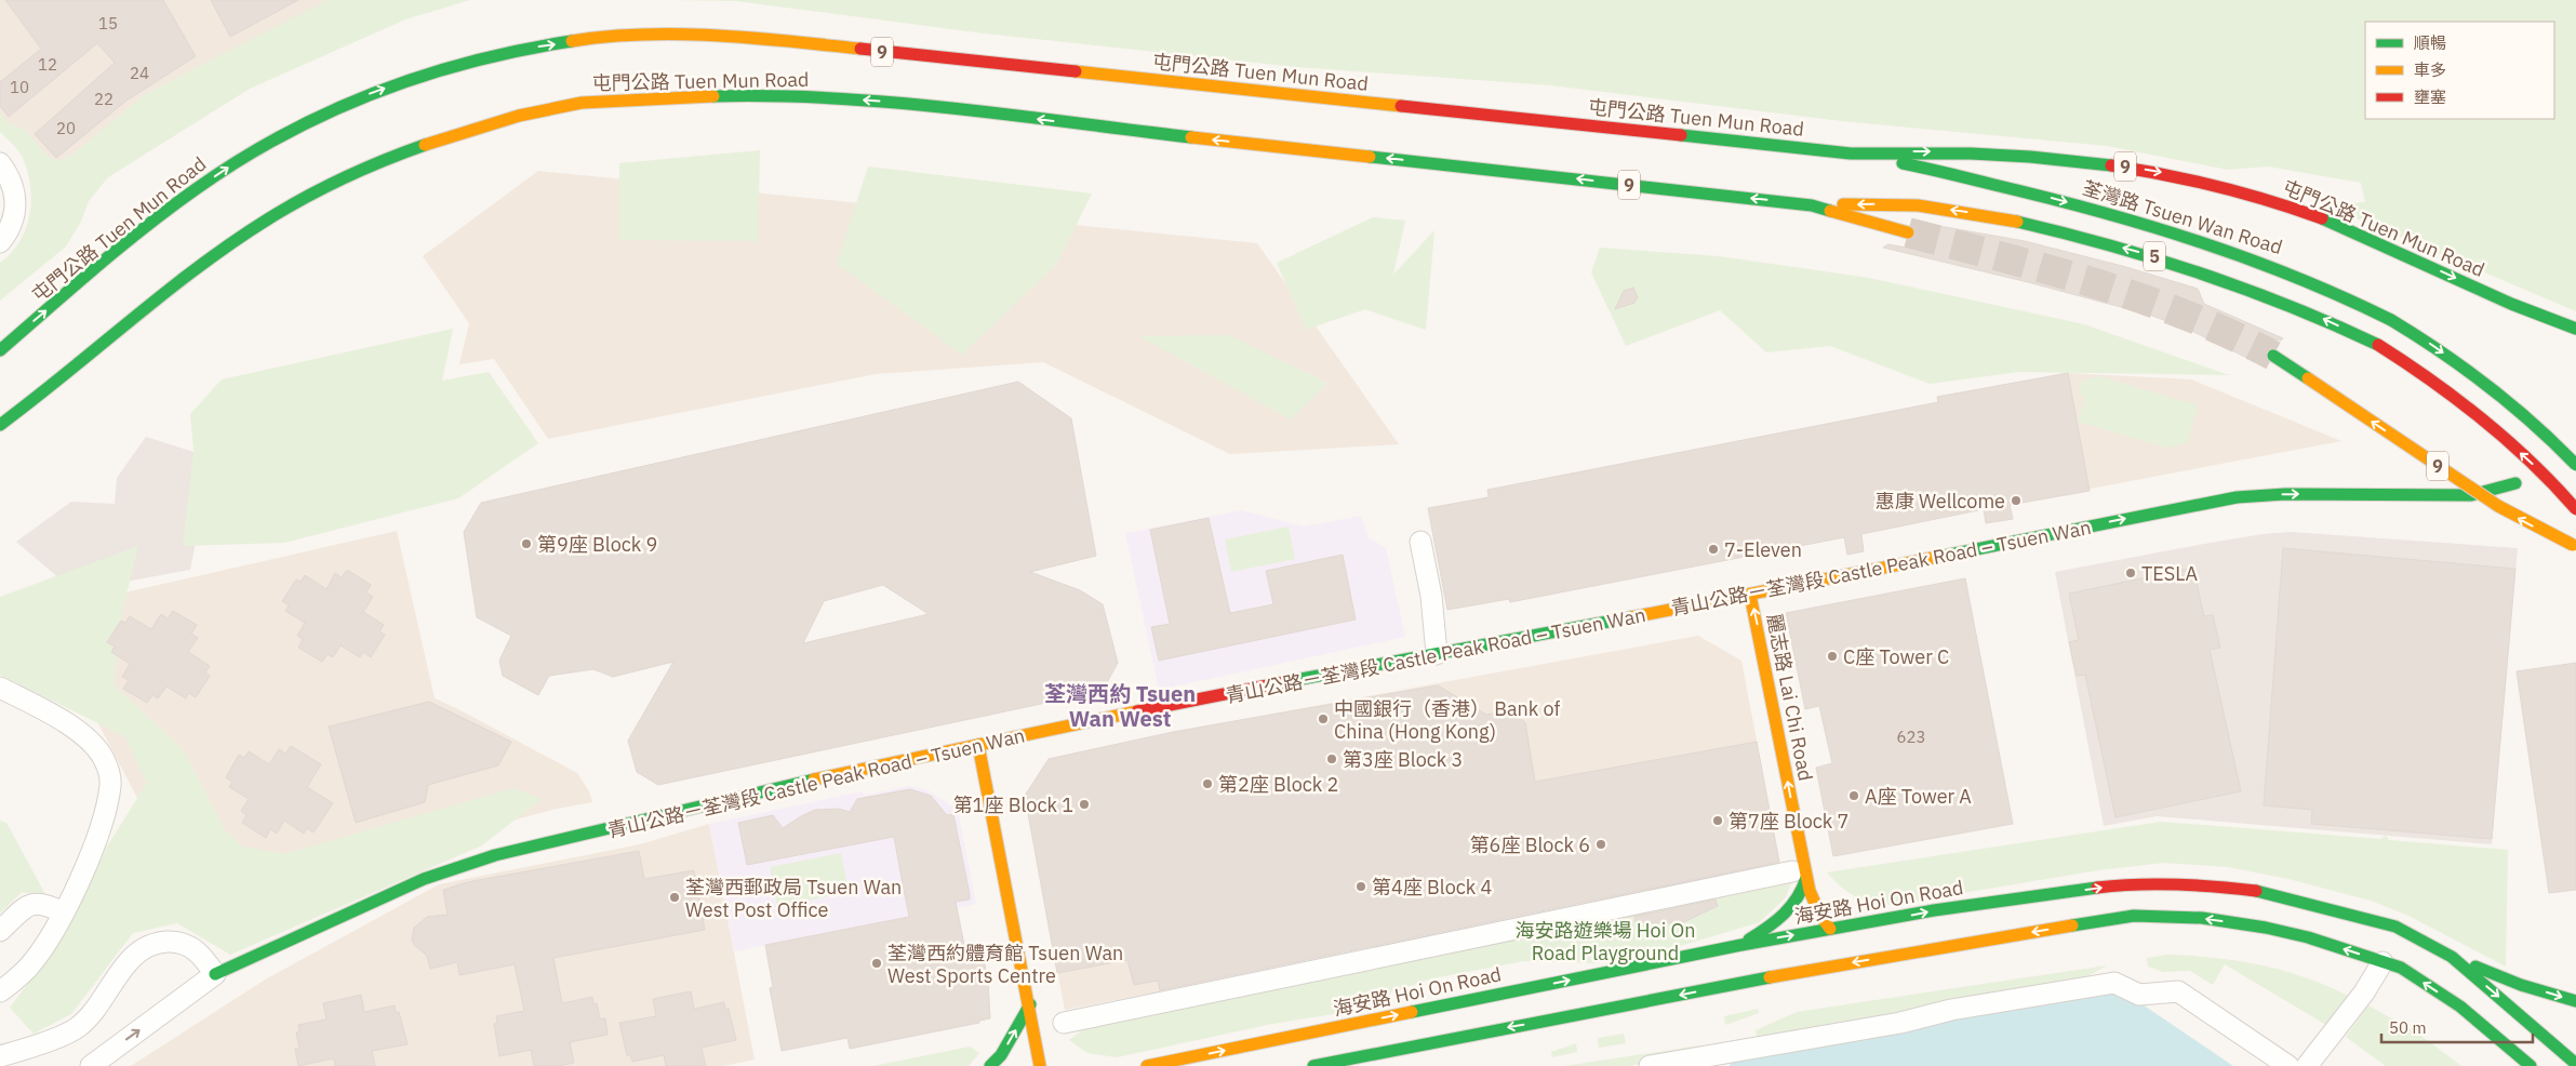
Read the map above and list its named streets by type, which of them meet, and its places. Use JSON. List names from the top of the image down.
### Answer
{
  "streets": {
    "main road": [
      "9",
      "屯門公路 Tuen Mun Road",
      "荃灣路 Tsuen Wan Road",
      "5",
      "青山公路－荃灣段 Castle Peak Road – Tsuen Wan",
      "麗志路 Lai Chi Road",
      "海安路 Hoi On Road"
    ]
  },
  "crossings": [
    ["屯門公路 Tuen Mun Road", "荃灣路 Tsuen Wan Road"],
    ["屯門公路 Tuen Mun Road", "5"],
    ["青山公路－荃灣段 Castle Peak Road – Tsuen Wan", "麗志路 Lai Chi Road"],
    ["麗志路 Lai Chi Road", "海安路 Hoi On Road"]
  ],
  "one_way": ["青山公路－荃灣段 Castle Peak Road – Tsuen Wan", "麗志路 Lai Chi Road"],
  "districts": ["荃灣西約 Tsuen Wan West"],
  "parks": ["海安路遊樂場 Hoi On Road Playground"],
  "places": [
    "惠康 Wellcome",
    "第9座 Block 9",
    "7-Eleven",
    "TESLA",
    "C座 Tower C",
    "中國銀行（香港） Bank of China (Hong Kong)",
    "第3座 Block 3",
    "第2座 Block 2",
    "A座 Tower A",
    "第1座 Block 1",
    "第7座 Block 7",
    "第6座 Block 6",
    "第4座 Block 4",
    "荃灣西郵政局 Tsuen Wan West Post Office",
    "荃灣西約體育館 Tsuen Wan West Sports Centre"
  ],
  "house_numbers": [
    "15",
    "12",
    "24",
    "10",
    "22",
    "20",
    "623"
  ],
  "legend": ["順暢", "車多", "壅塞"],
  "scale_bar": "50 m"
}
